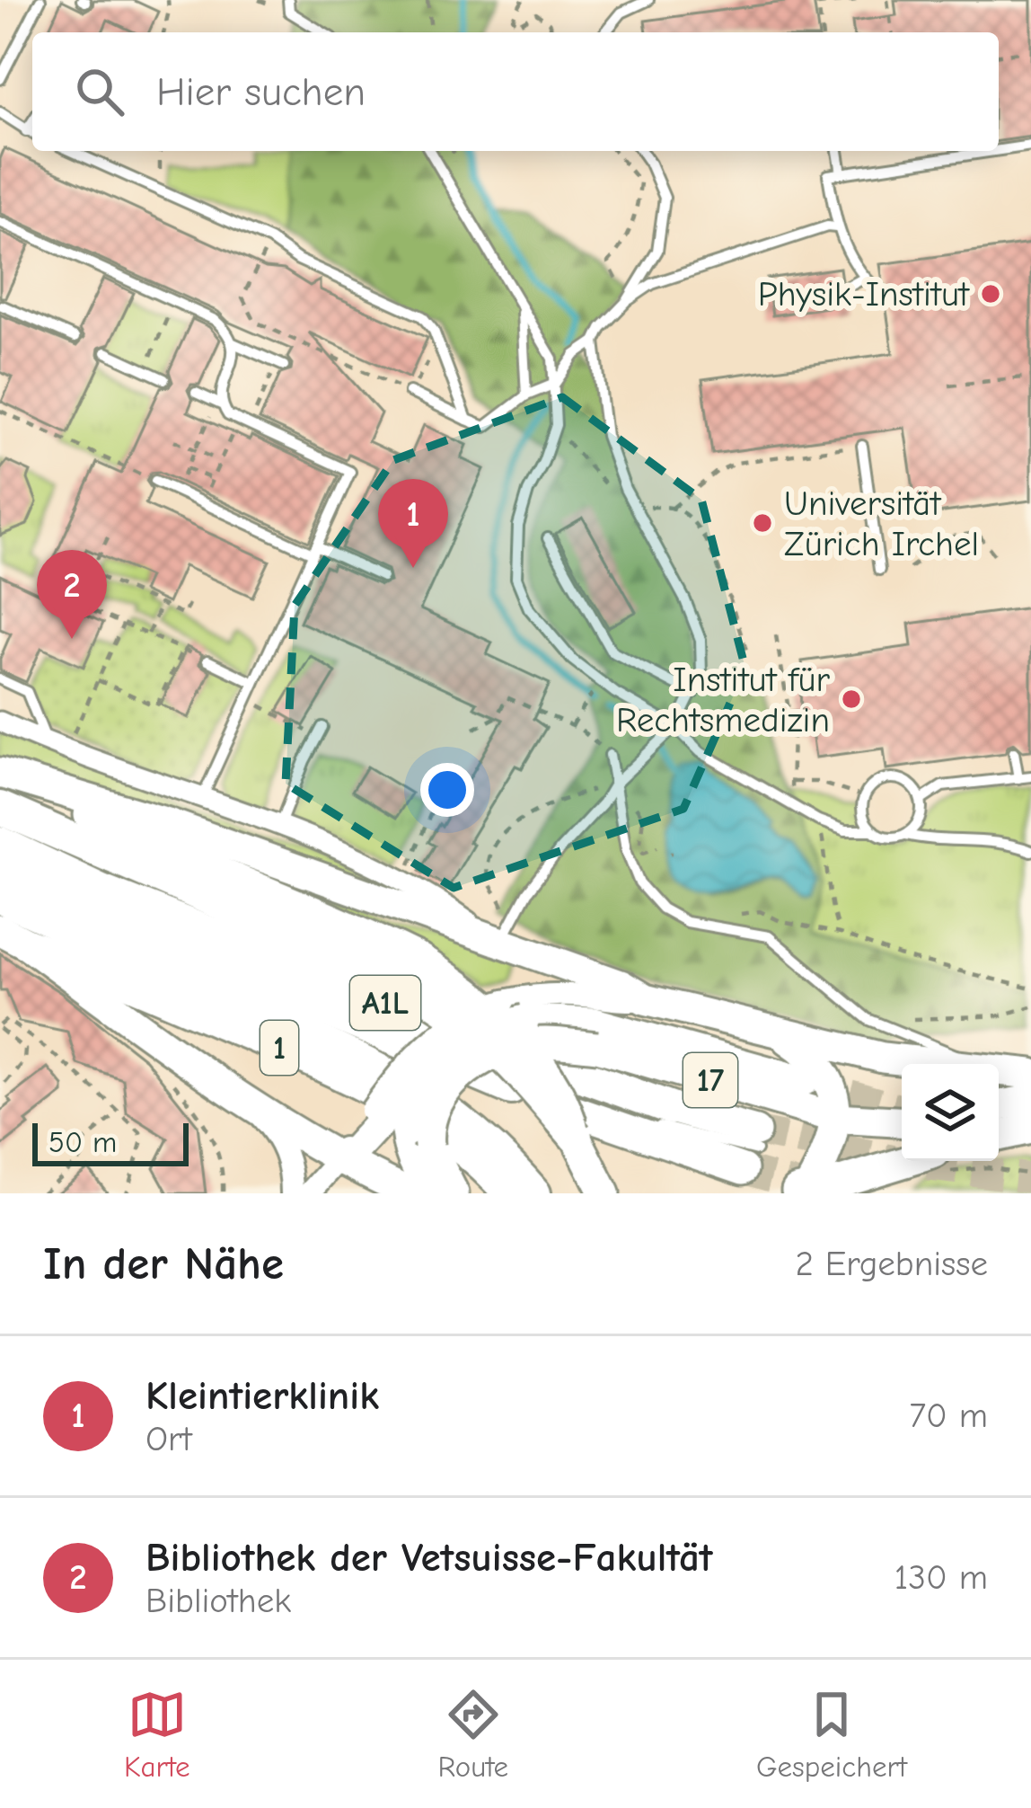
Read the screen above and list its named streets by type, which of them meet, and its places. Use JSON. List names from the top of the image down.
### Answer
{
  "streets": {
    "highway": ["A1L"],
    "main road": ["1", "17"]
  },
  "places": ["Physik-Institut", "Universität Zürich Irchel", "Institut für Rechtsmedizin"],
  "scale_bar": "50 m",
  "page": {
    "search": "Hier suchen",
    "pins": ["1", "2"],
    "scale": "50 m",
    "heading": ["In der Nähe", "2 Ergebnisse"],
    "list": [
      {
        "mark": "1",
        "name": "Kleintierklinik",
        "note": "Ort",
        "value": "70 m"
      },
      {
        "mark": "2",
        "name": "Bibliothek der Vetsuisse-Fakultät",
        "note": "Bibliothek",
        "value": "130 m"
      }
    ],
    "nav": ["Karte", "Route", "Gespeichert"]
  }
}
